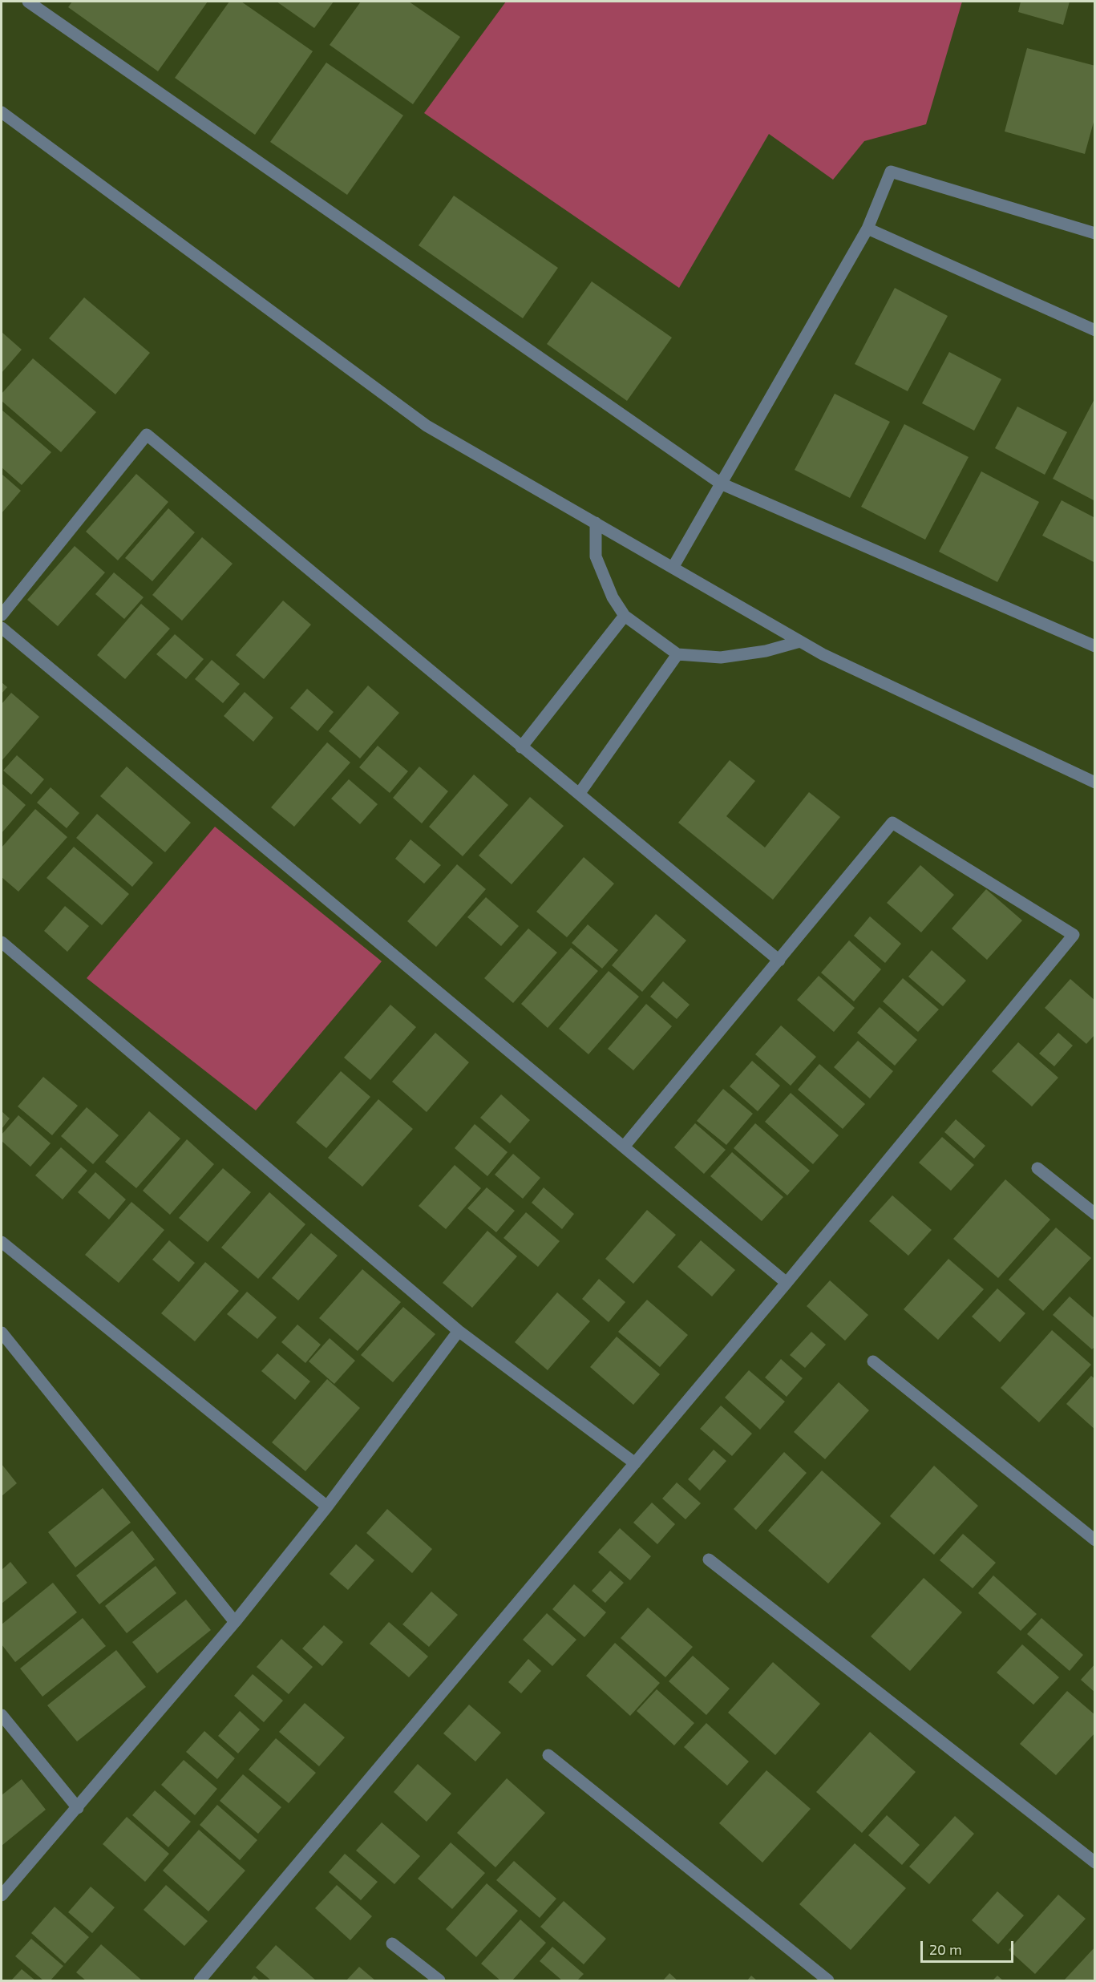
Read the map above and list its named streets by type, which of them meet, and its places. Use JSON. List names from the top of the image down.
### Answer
{
  "scale_bar": "20 m"
}
